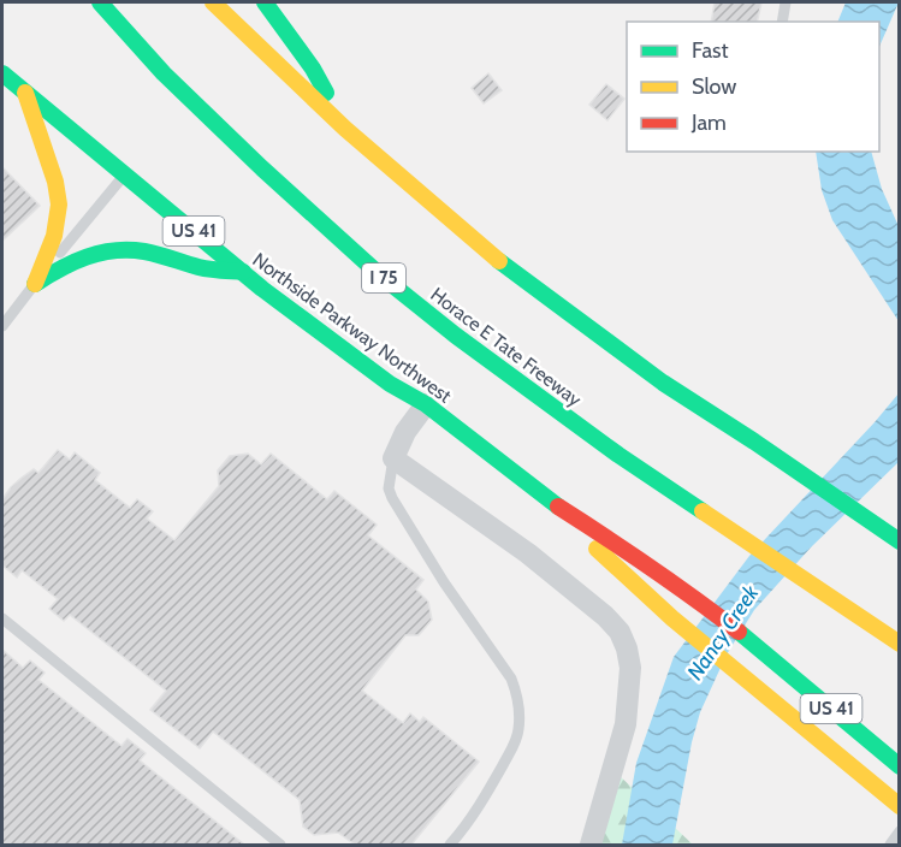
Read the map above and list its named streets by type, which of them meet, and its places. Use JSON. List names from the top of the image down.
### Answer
{
  "streets": {
    "main road": [
      "US 41",
      "I 75",
      "Northside Parkway Northwest",
      "Horace E Tate Freeway"
    ]
  },
  "water": ["Nancy Creek"],
  "legend": ["Fast", "Slow", "Jam"]
}
